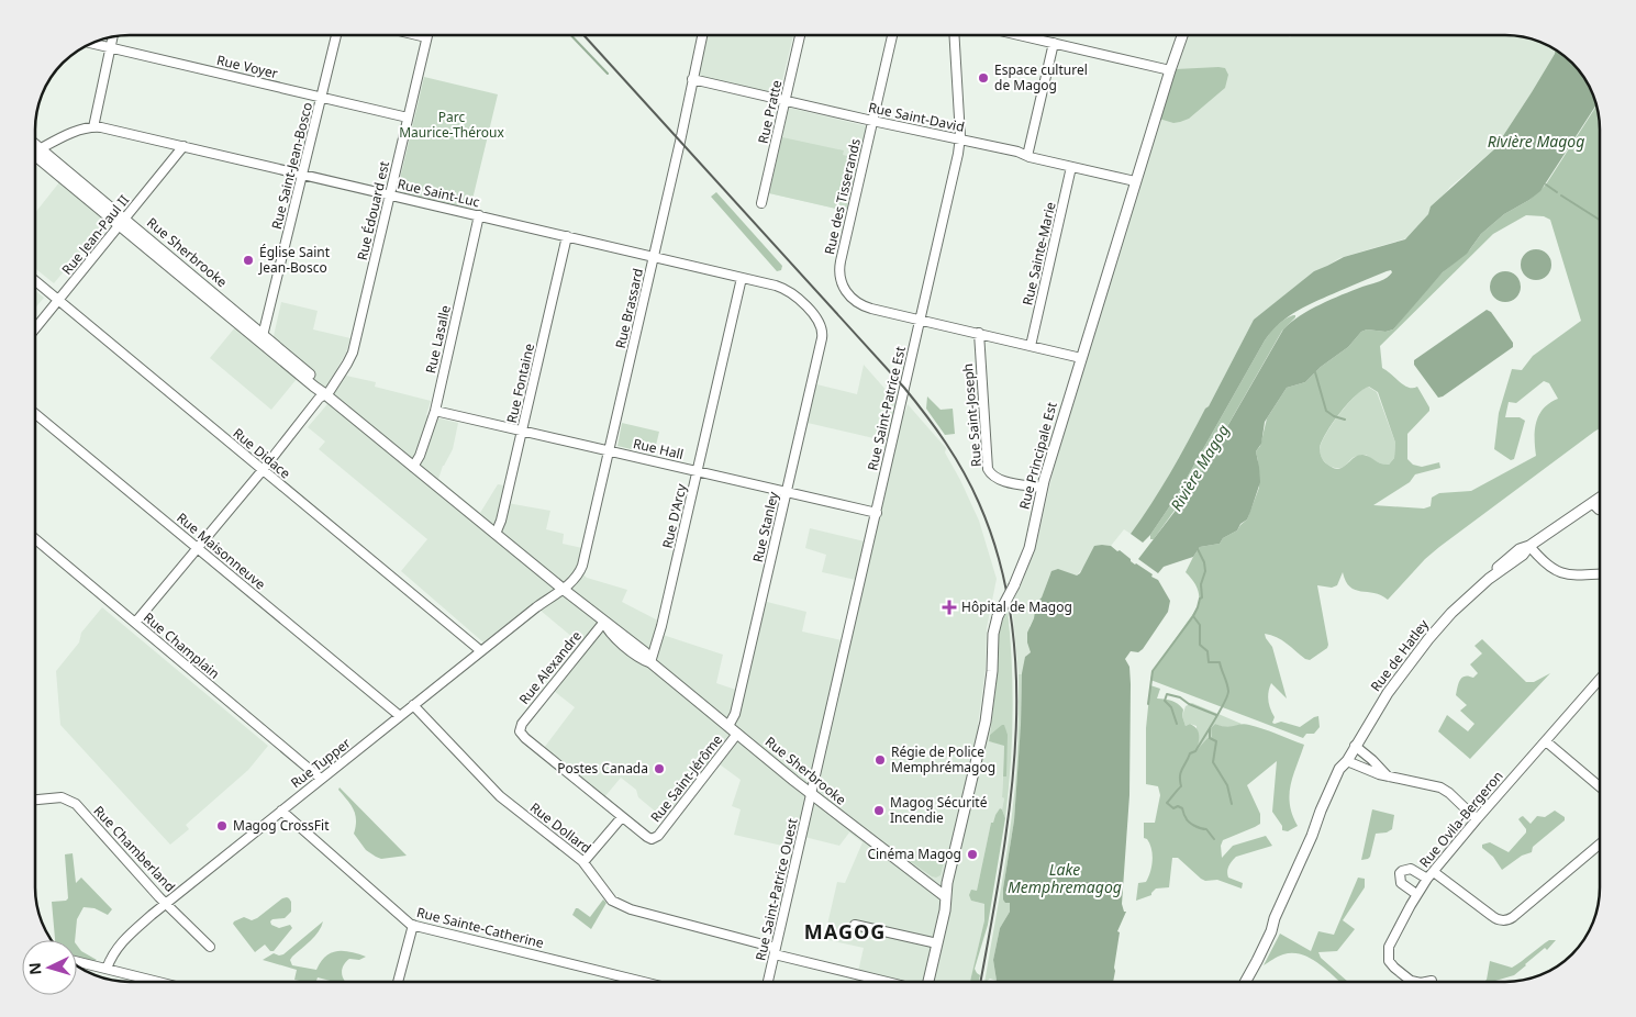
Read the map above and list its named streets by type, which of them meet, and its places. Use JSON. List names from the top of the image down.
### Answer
{
  "streets": {
    "main road": ["Rue Sherbrooke", "Rue Principale Est", "Rue de Hatley"],
    "street": [
      "Rue Voyer",
      "Rue Pratte",
      "Rue Saint-David",
      "Rue Saint-Jean-Bosco",
      "Rue Saint-Luc",
      "Rue des Tisserands",
      "Rue Édouard est",
      "Rue Jean-Paul II",
      "Rue Sainte-Marie",
      "Rue Brassard",
      "Rue Lasalle",
      "Rue Fontaine",
      "Rue Saint-Patrice Est",
      "Rue Saint-Joseph",
      "Rue Hall",
      "Rue Didace",
      "Rue D'Arcy",
      "Rue Stanley",
      "Rue Maisonneuve",
      "Rue Champlain",
      "Rue Alexandre",
      "Rue Tupper",
      "Rue Saint-Jérôme",
      "Rue Ovila-Bergeron",
      "Rue Dollard",
      "Rue Chamberland",
      "Rue Saint-Patrice Ouest",
      "Rue Sainte-Catherine"
    ]
  },
  "crossings": [
    ["Rue Voyer", "Rue Saint-Jean-Bosco"],
    ["Rue Voyer", "Rue Édouard est"],
    ["Rue Pratte", "Rue Saint-David"],
    ["Rue Saint-David", "Rue des Tisserands"],
    ["Rue Saint-David", "Rue Sainte-Marie"],
    ["Rue Saint-David", "Rue Brassard"],
    ["Rue Saint-David", "Rue Saint-Patrice Est"],
    ["Rue Saint-David", "Rue Principale Est"],
    ["Rue Saint-Jean-Bosco", "Rue Saint-Luc"],
    ["Rue Saint-Jean-Bosco", "Rue Sherbrooke"],
    ["Rue Saint-Luc", "Rue Édouard est"],
    ["Rue Saint-Luc", "Rue Jean-Paul II"],
    ["Rue Saint-Luc", "Rue Brassard"],
    ["Rue Saint-Luc", "Rue Lasalle"],
    ["Rue Saint-Luc", "Rue Fontaine"],
    ["Rue Saint-Luc", "Rue D'Arcy"],
    ["Rue Saint-Luc", "Rue Stanley"],
    ["Rue des Tisserands", "Rue Sainte-Marie"],
    ["Rue des Tisserands", "Rue Saint-Patrice Est"],
    ["Rue des Tisserands", "Rue Saint-Joseph"],
    ["Rue des Tisserands", "Rue Principale Est"],
    ["Rue Édouard est", "Rue Sherbrooke"],
    ["Rue Édouard est", "Rue Didace"],
    ["Rue Édouard est", "Rue Maisonneuve"],
    ["Rue Édouard est", "Rue Champlain"],
    ["Rue Jean-Paul II", "Rue Sherbrooke"],
    ["Rue Jean-Paul II", "Rue Didace"],
    ["Rue Sherbrooke", "Rue Brassard"],
    ["Rue Sherbrooke", "Rue Lasalle"],
    ["Rue Sherbrooke", "Rue Fontaine"],
    ["Rue Sherbrooke", "Rue Saint-Patrice Est"],
    ["Rue Sherbrooke", "Rue Principale Est"],
    ["Rue Sherbrooke", "Rue D'Arcy"],
    ["Rue Sherbrooke", "Rue Stanley"],
    ["Rue Sherbrooke", "Rue Alexandre"],
    ["Rue Sherbrooke", "Rue Tupper"],
    ["Rue Sherbrooke", "Rue Saint-Jérôme"],
    ["Rue Sherbrooke", "Rue Saint-Patrice Ouest"],
    ["Rue Brassard", "Rue Hall"],
    ["Rue Brassard", "Rue Tupper"],
    ["Rue Lasalle", "Rue Hall"],
    ["Rue Fontaine", "Rue Hall"],
    ["Rue Saint-Patrice Est", "Rue Hall"],
    ["Rue Saint-Patrice Est", "Rue Saint-Patrice Ouest"],
    ["Rue Saint-Joseph", "Rue Principale Est"],
    ["Rue Hall", "Rue D'Arcy"],
    ["Rue Hall", "Rue Stanley"],
    ["Rue Didace", "Rue Tupper"],
    ["Rue Maisonneuve", "Rue Tupper"],
    ["Rue Champlain", "Rue Tupper"],
    ["Rue Alexandre", "Rue Saint-Jérôme"],
    ["Rue Tupper", "Rue Dollard"],
    ["Rue Tupper", "Rue Chamberland"],
    ["Rue Tupper", "Rue Sainte-Catherine"],
    ["Rue Dollard", "Rue Saint-Patrice Ouest"]
  ],
  "districts": ["MAGOG"],
  "water": ["Rivière Magog", "Lake Memphremagog"],
  "parks": ["Parc Maurice-Théroux"],
  "places": {
    "other": [
      "Espace culturel de Magog",
      "Église Saint Jean-Bosco",
      "Régie de Police Memphrémagog",
      "Postes Canada",
      "Magog Sécurité Incendie",
      "Magog CrossFit",
      "Cinéma Magog"
    ],
    "health": ["Hôpital de Magog"]
  },
  "north": "left"
}
